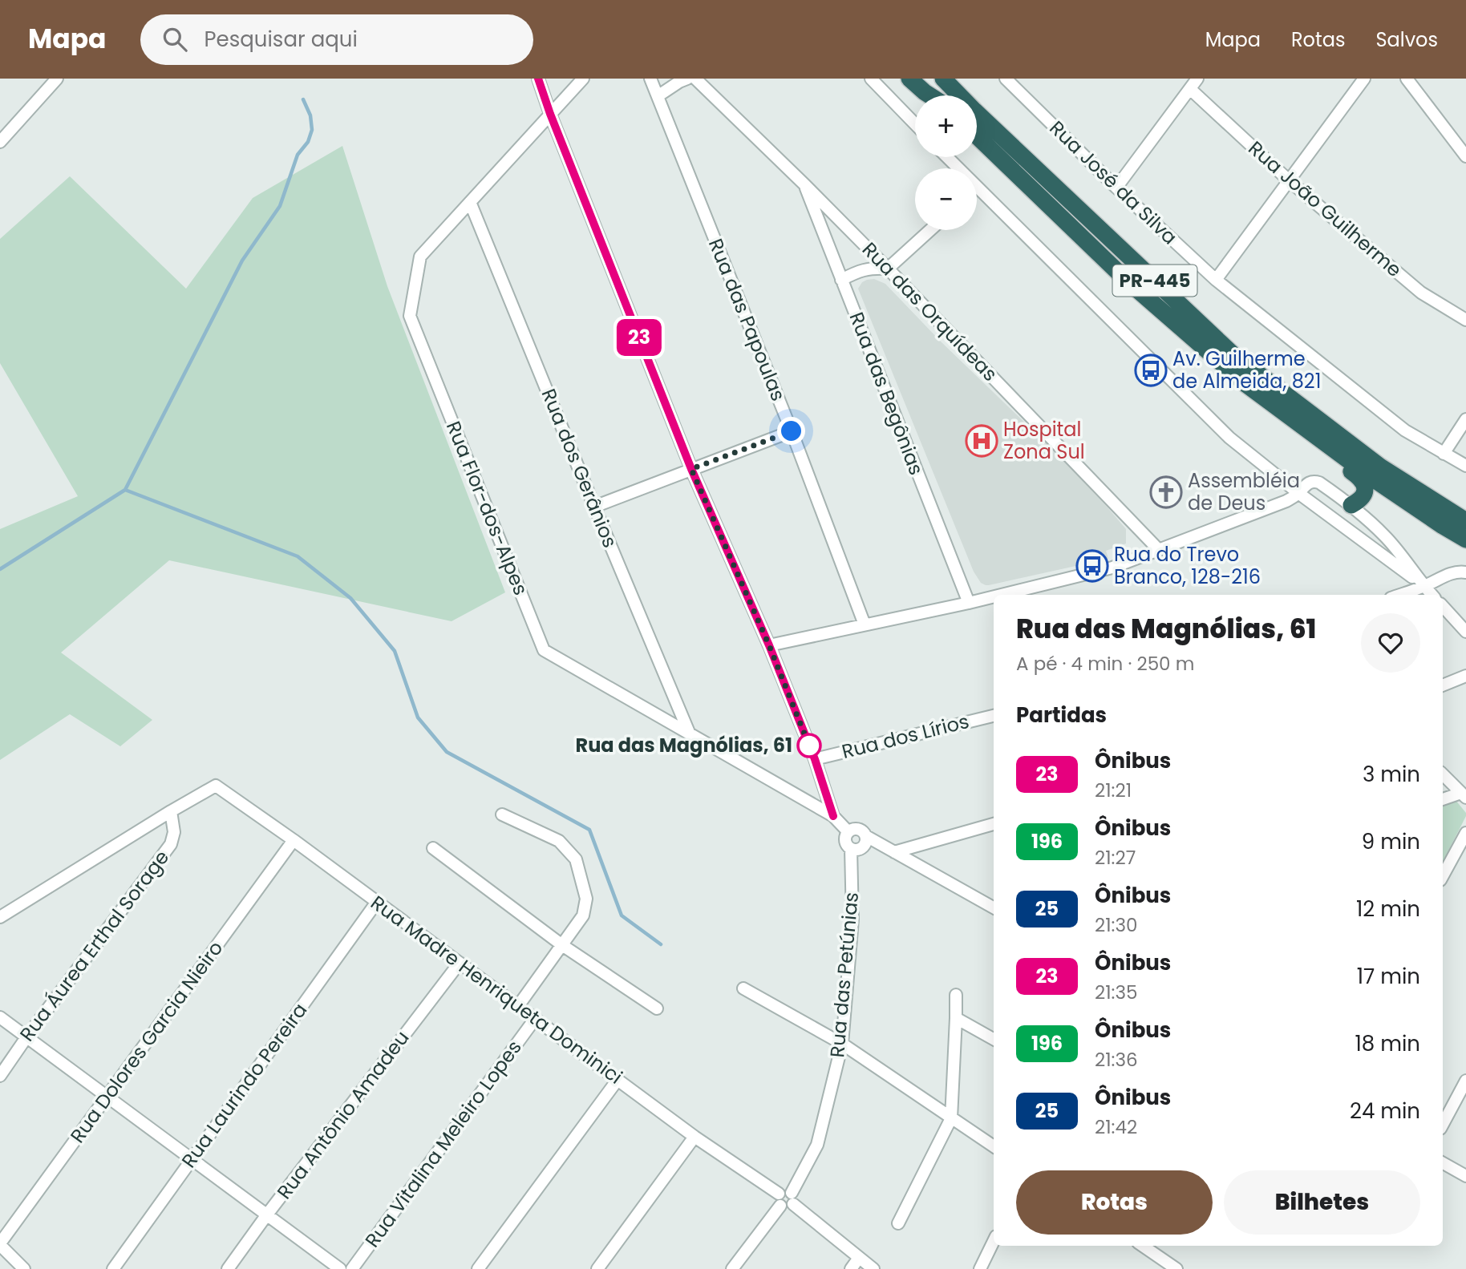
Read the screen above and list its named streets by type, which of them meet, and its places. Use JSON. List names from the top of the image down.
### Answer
{
  "streets": {
    "highway": ["PR-445"],
    "street": [
      "Rua José da Silva",
      "Rua João Guilherme",
      "Rua das Orquídeas",
      "Rua das Papoulas",
      "Rua das Begônias",
      "Rua dos Gerânios",
      "Rua Flor-dos-Alpes",
      "Rua dos Lírios",
      "Rua Áurea Erthal Sorage",
      "Rua das Petúnias",
      "Rua Madre Henriqueta Dominici",
      "Rua Dolores Garcia Nieiro",
      "Rua Laurindo Pereira",
      "Rua Antônio Amadeu",
      "Rua Vitalina Meleiro Lopes"
    ]
  },
  "crossings": [
    ["Rua das Orquídeas", "Rua das Begônias"],
    ["Rua dos Gerânios", "Rua Flor-dos-Alpes"],
    ["Rua Flor-dos-Alpes", "Rua das Petúnias"],
    ["Rua Áurea Erthal Sorage", "Rua Madre Henriqueta Dominici"],
    ["Rua das Petúnias", "Rua Madre Henriqueta Dominici"],
    ["Rua Madre Henriqueta Dominici", "Rua Dolores Garcia Nieiro"],
    ["Rua Madre Henriqueta Dominici", "Rua Laurindo Pereira"],
    ["Rua Madre Henriqueta Dominici", "Rua Antônio Amadeu"],
    ["Rua Madre Henriqueta Dominici", "Rua Vitalina Meleiro Lopes"]
  ],
  "places": {
    "bus stop": ["Av. Guilherme de Almeida, 821", "Rua do Trevo Branco, 128-216"],
    "hospital": ["Hospital Zona Sul"],
    "church": ["Assembléia de Deus"],
    "other": ["Rua das Magnólias, 61"]
  },
  "lines": ["bus line 23"],
  "page": {
    "header": "Mapa",
    "search": "Pesquisar aqui",
    "nav": ["Mapa", "Rotas", "Salvos"],
    "on_map": "23",
    "map_buttons": ["+", "−"],
    "heading": [
      ["Rua das Magnólias, 61", "A pé · 4 min · 250 m"],
      "Partidas"
    ],
    "list": [
      {
        "mark": "23",
        "name": "Ônibus",
        "note": "21:21",
        "value": "3 min"
      },
      {
        "mark": "196",
        "name": "Ônibus",
        "note": "21:27",
        "value": "9 min"
      },
      {
        "mark": "25",
        "name": "Ônibus",
        "note": "21:30",
        "value": "12 min"
      },
      {
        "mark": "23",
        "name": "Ônibus",
        "note": "21:35",
        "value": "17 min"
      },
      {
        "mark": "196",
        "name": "Ônibus",
        "note": "21:36",
        "value": "18 min"
      },
      {
        "mark": "25",
        "name": "Ônibus",
        "note": "21:42",
        "value": "24 min"
      }
    ],
    "buttons": ["Rotas", "Bilhetes"]
  }
}
